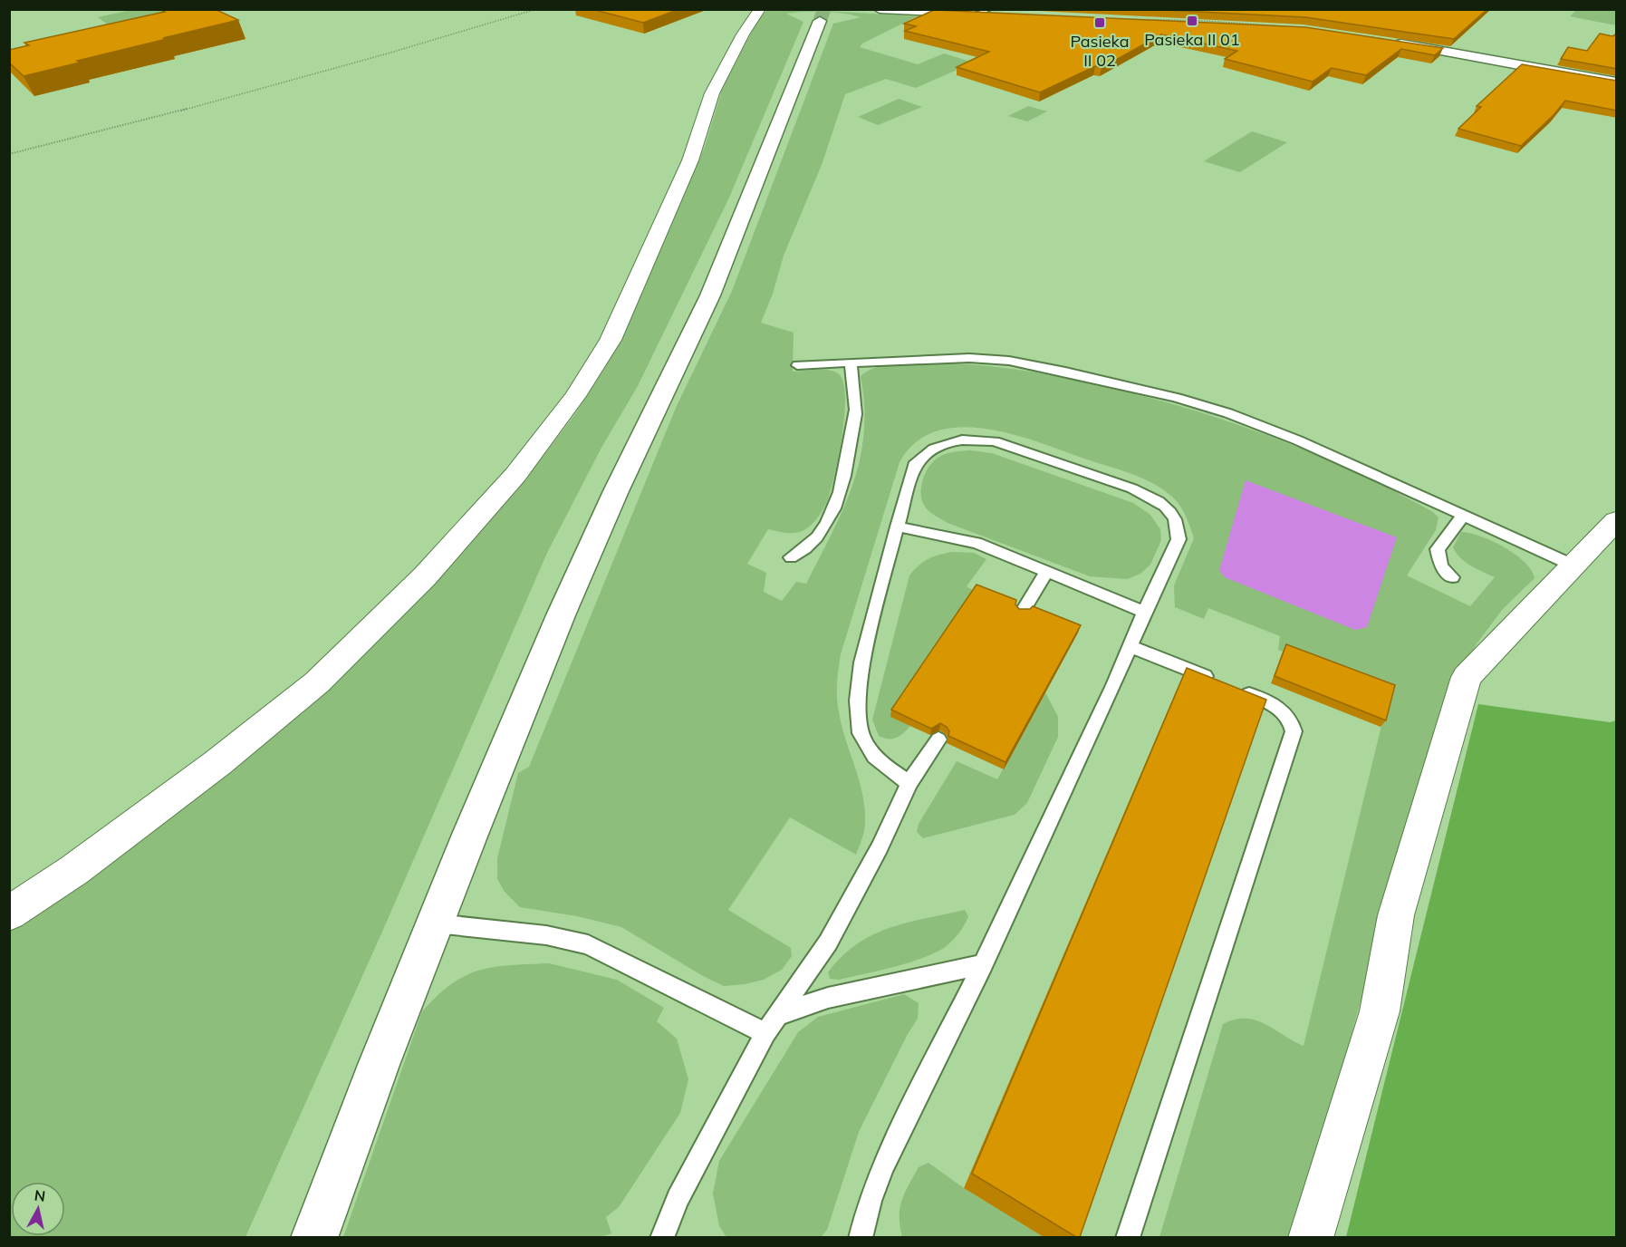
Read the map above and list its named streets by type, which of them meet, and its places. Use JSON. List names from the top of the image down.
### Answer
{
  "places": {
    "transit": ["Pasieka II 01", "Pasieka II 02"]
  },
  "north": "top"
}
